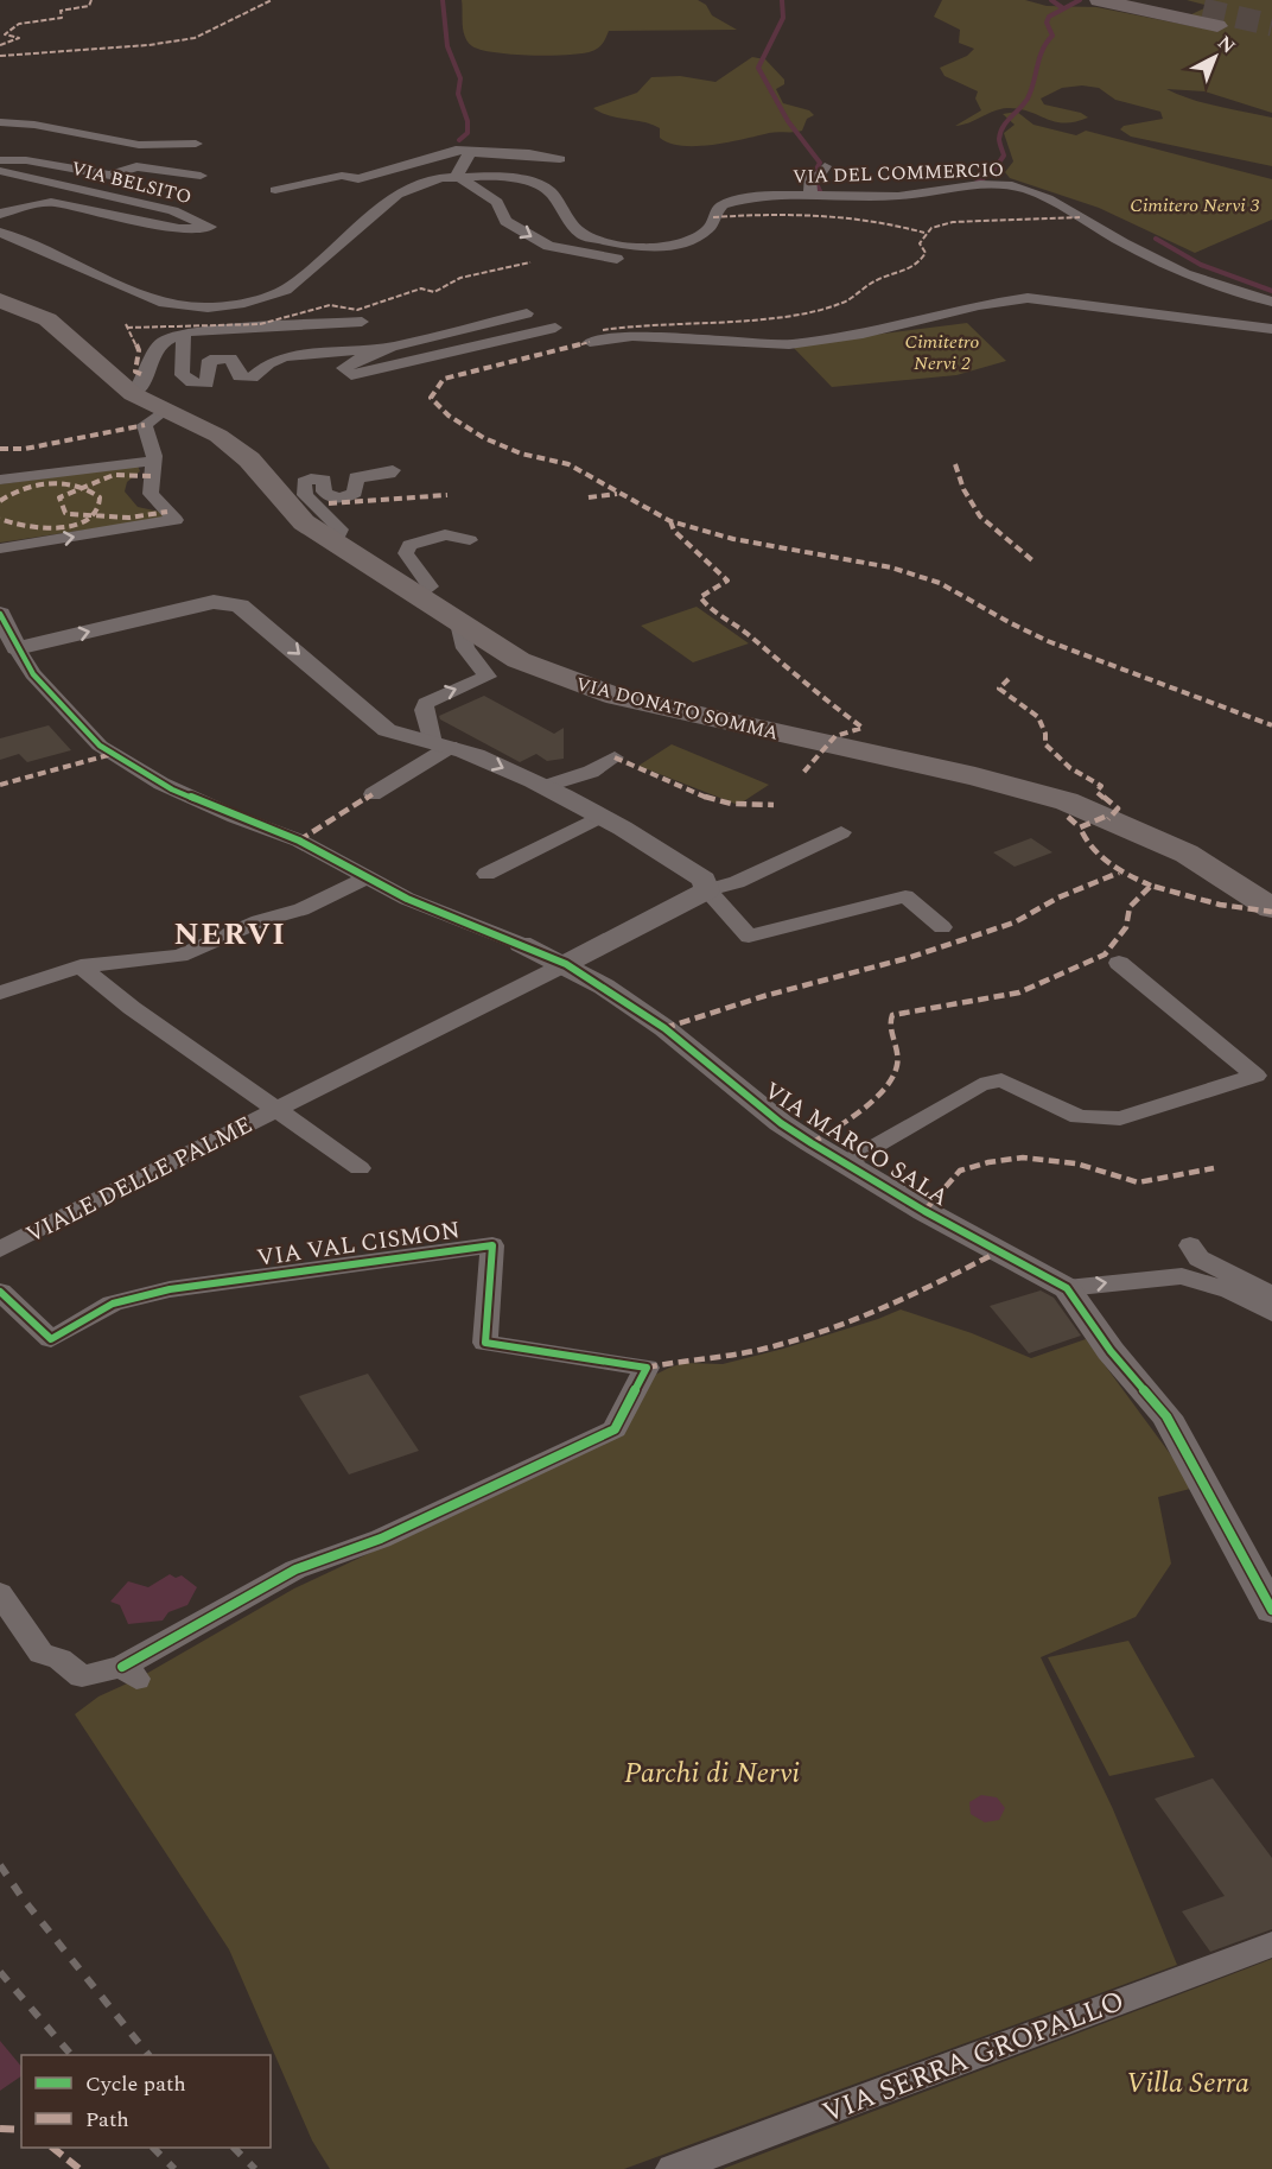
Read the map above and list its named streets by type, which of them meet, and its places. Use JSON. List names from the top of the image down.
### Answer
{
  "streets": {
    "main road": ["VIA DONATO SOMMA"],
    "street": [
      "VIA DEL COMMERCIO",
      "VIA BELSITO",
      "VIA MARCO SALA",
      "VIALE DELLE PALME",
      "VIA VAL CISMON",
      "VIA SERRA GROPALLO"
    ]
  },
  "crossings": [
    ["VIA MARCO SALA", "VIALE DELLE PALME"]
  ],
  "districts": ["NERVI"],
  "parks": [
    "Cimitero Nervi 3",
    "Cimitetro Nervi 2",
    "Parchi di Nervi",
    "Villa Serra"
  ],
  "legend": ["Cycle path", "Path"],
  "north": "top right"
}
